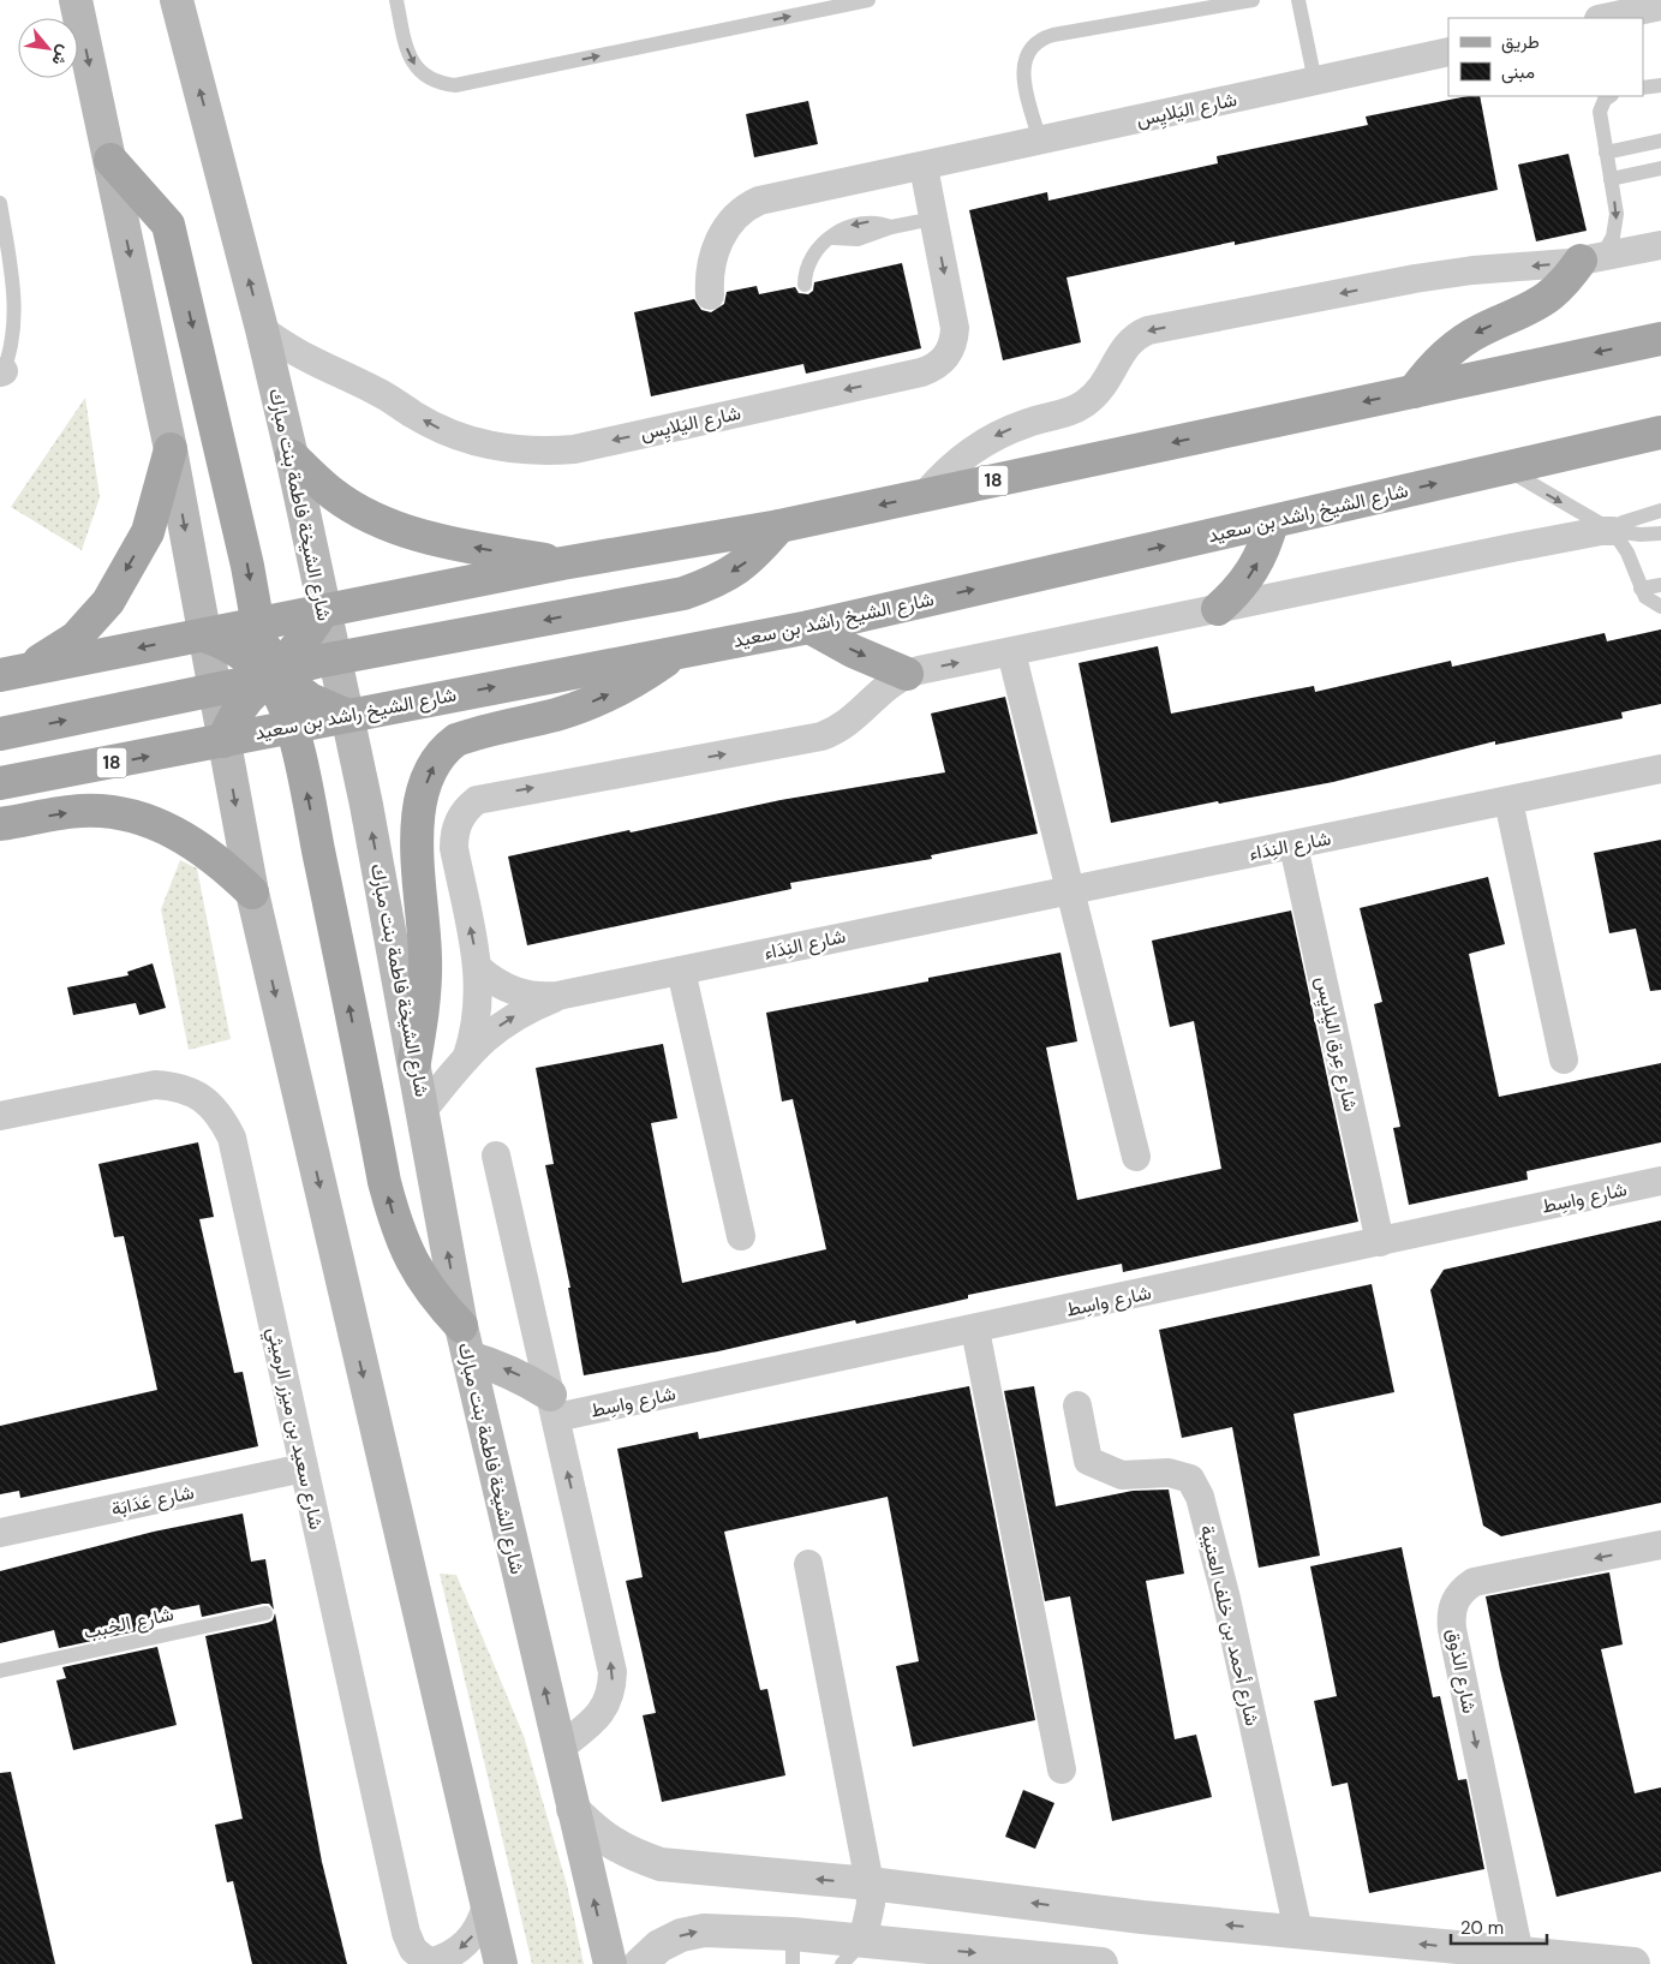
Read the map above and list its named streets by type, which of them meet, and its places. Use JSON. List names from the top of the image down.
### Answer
{
  "streets": {
    "main road": ["18", "شارع الشيخة فاطمة بنت مبارك", "شارع الشيخ راشد بن سعيد"],
    "street": [
      "شارع اليَلايِس",
      "شارع النِدَاء",
      "شارع عِرق اليِلايِس",
      "شارع واسِط",
      "شارع سعيد بن ميزر الرميثي",
      "شارع عَدَابَة",
      "شارع أحمد بن خلف العتيبة",
      "شارع الذوق"
    ],
    "lane": ["شارع الخبب"]
  },
  "crossings": [
    ["شارع اليَلايِس", "شارع الشيخة فاطمة بنت مبارك"],
    ["18", "شارع الشيخة فاطمة بنت مبارك"],
    ["شارع الشيخة فاطمة بنت مبارك", "شارع الشيخ راشد بن سعيد"],
    ["شارع الشيخة فاطمة بنت مبارك", "شارع النِدَاء"],
    ["شارع النِدَاء", "شارع عِرق اليِلايِس"],
    ["شارع عِرق اليِلايِس", "شارع واسِط"],
    ["شارع سعيد بن ميزر الرميثي", "شارع عَدَابَة"]
  ],
  "legend": ["طريق", "مبنى"],
  "scale_bar": "20 m",
  "north": "bottom right"
}
